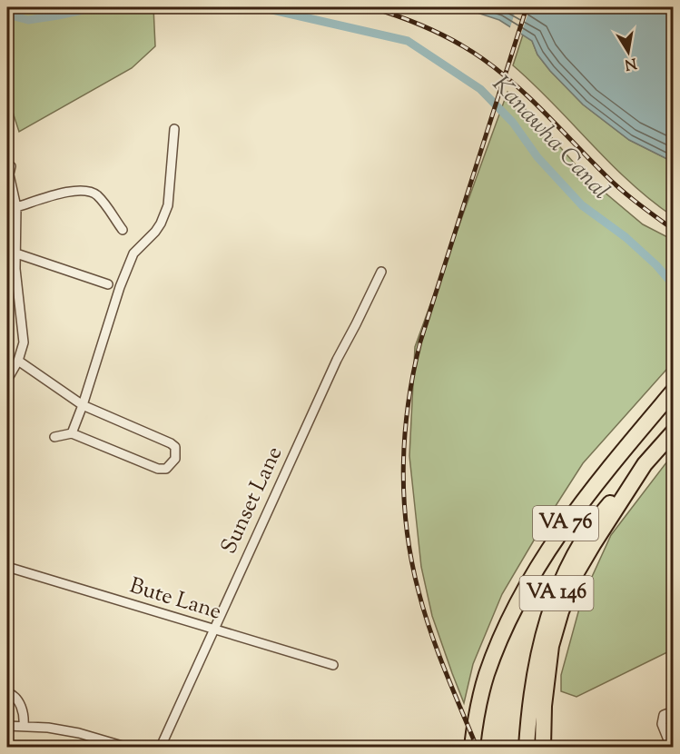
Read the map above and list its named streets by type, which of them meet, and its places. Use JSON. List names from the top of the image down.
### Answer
{
  "streets": {
    "highway": ["VA 76", "VA 146"],
    "street": ["Sunset Lane", "Bute Lane"]
  },
  "crossings": [
    ["Sunset Lane", "Bute Lane"],
    ["VA 76", "VA 146"]
  ],
  "water": ["Kanawha Canal"],
  "north": "bottom"
}
